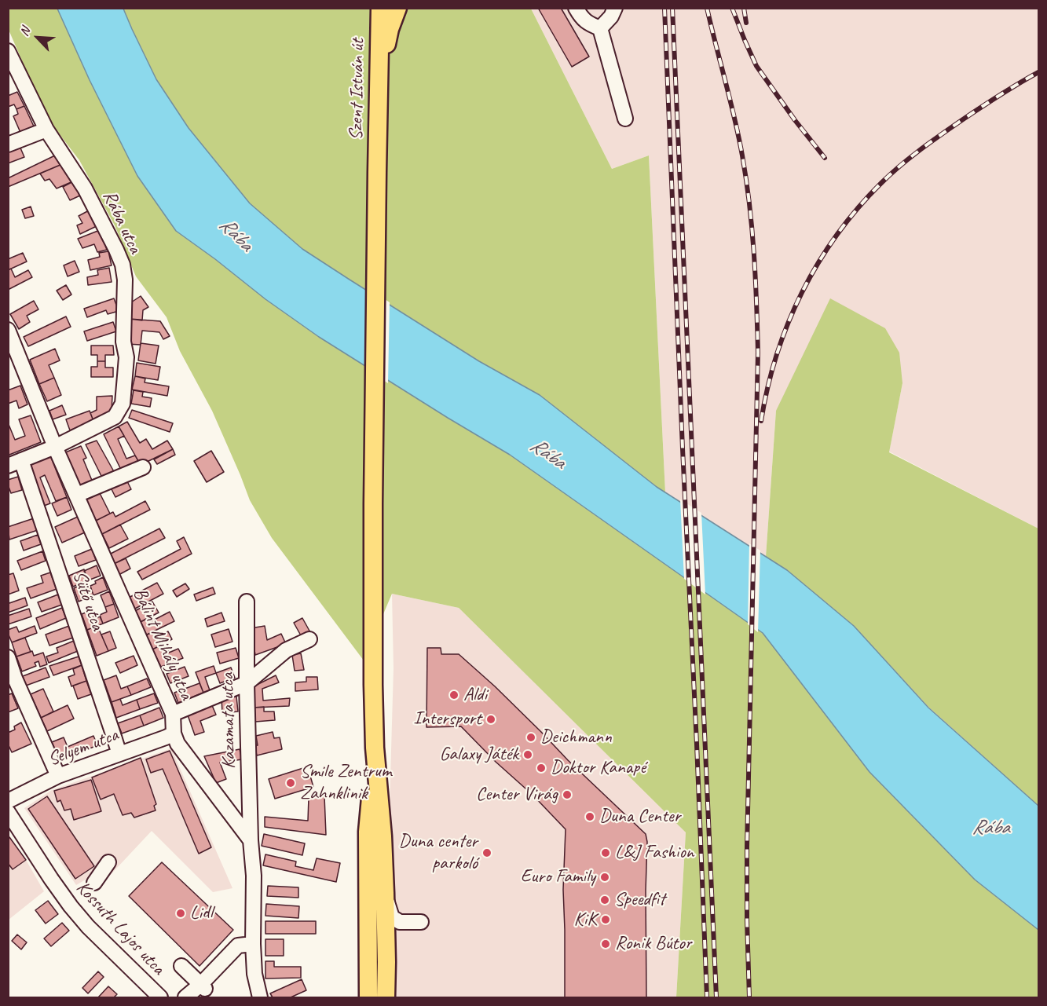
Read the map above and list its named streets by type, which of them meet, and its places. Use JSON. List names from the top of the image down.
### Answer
{
  "streets": {
    "main road": ["Szent István út"],
    "street": [
      "Rába utca",
      "Sütő utca",
      "Bálint Mihály utca",
      "Kazamata utca",
      "Selyem utca",
      "Kossuth Lajos utca"
    ]
  },
  "crossings": [
    ["Rába utca", "Sütő utca"],
    ["Rába utca", "Bálint Mihály utca"],
    ["Sütő utca", "Selyem utca"],
    ["Bálint Mihály utca", "Kazamata utca"],
    ["Bálint Mihály utca", "Selyem utca"]
  ],
  "water": ["Rába"],
  "places": [
    "Aldi",
    "Intersport",
    "Deichmann",
    "Galaxy Játék",
    "Doktor Kanapé",
    "Smile Zentrum Zahnklinik",
    "Center Virág",
    "Duna Center",
    "Duna center parkoló",
    "L&J Fashion",
    "Euro Family",
    "Speedfit",
    "Lidl",
    "KiK",
    "Ronik Bútor"
  ],
  "north": "top left"
}
